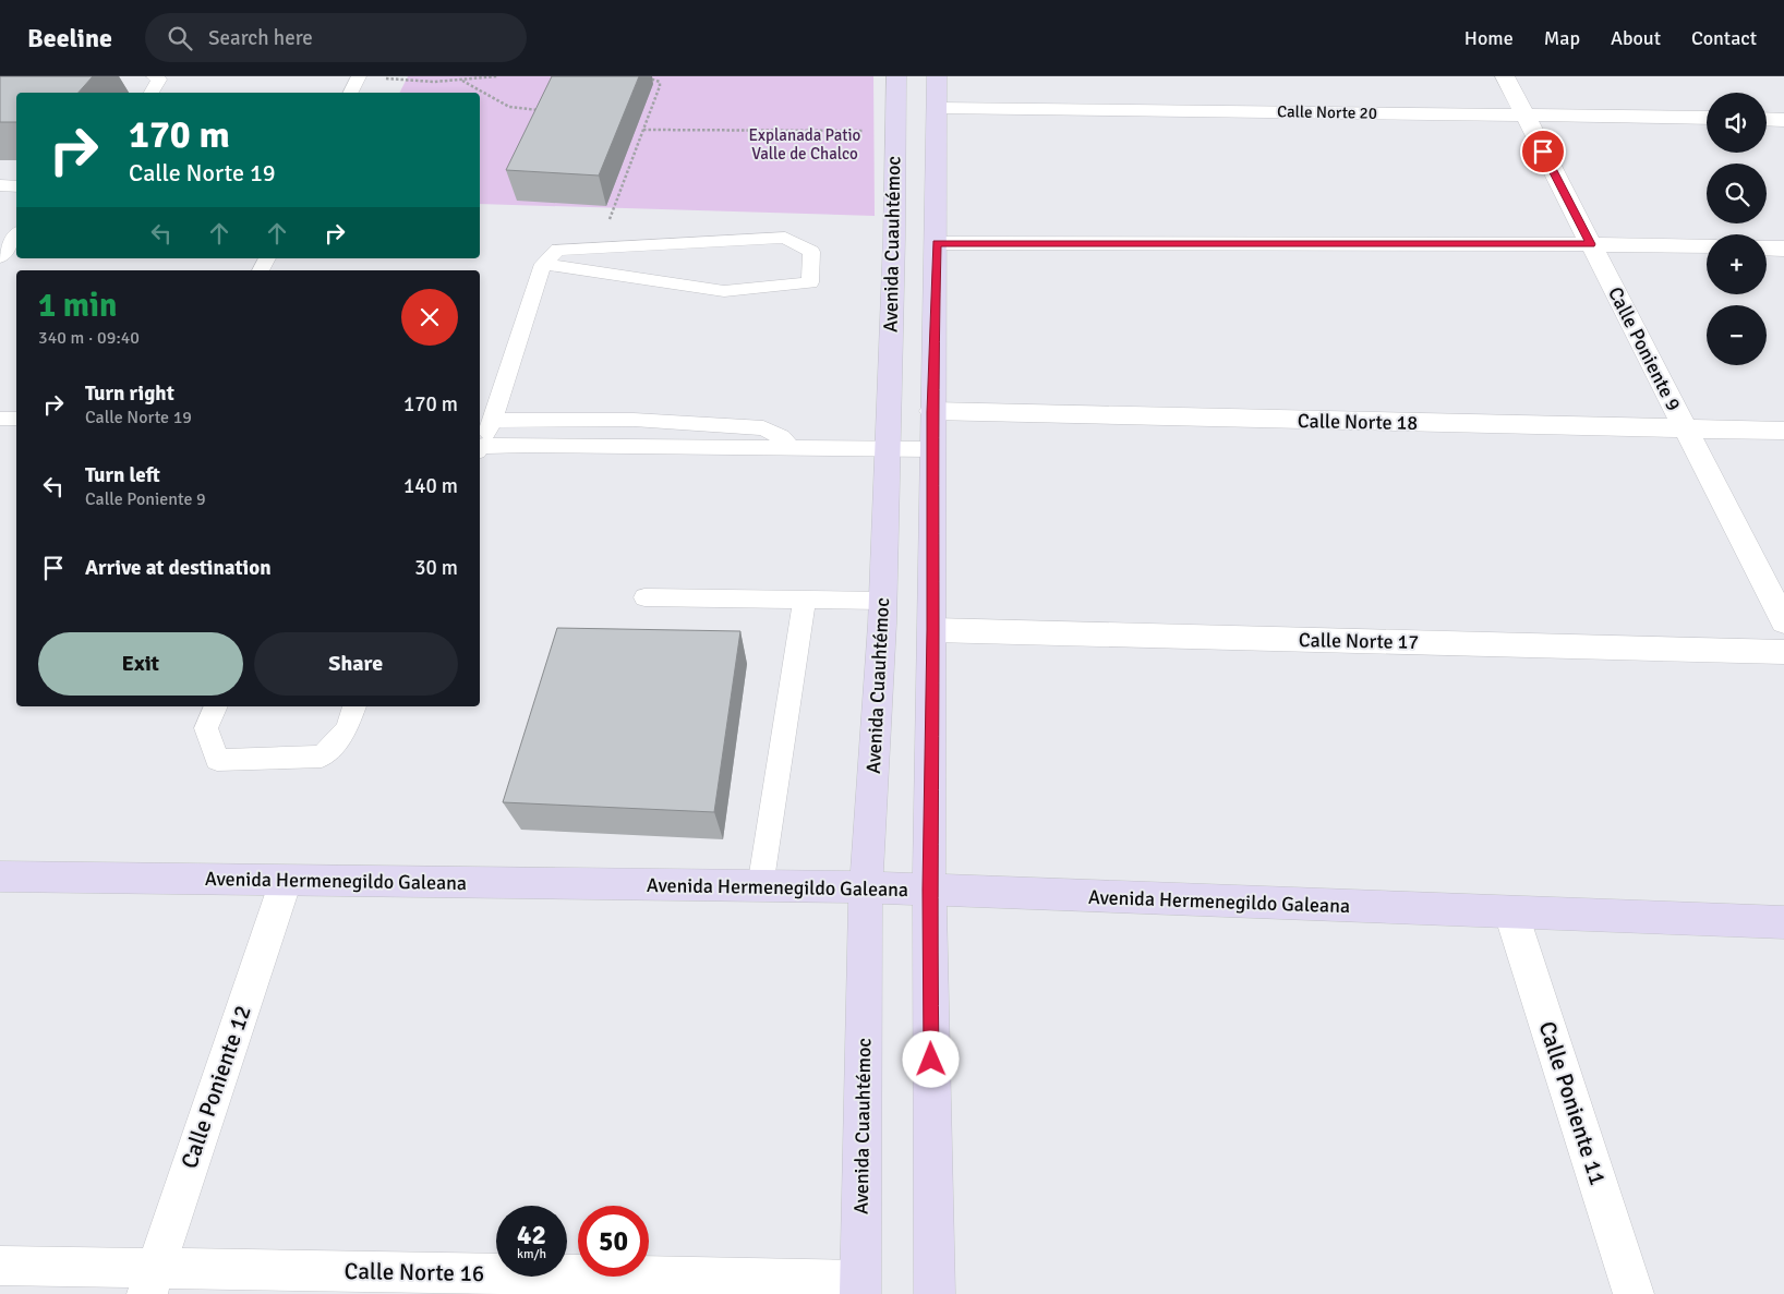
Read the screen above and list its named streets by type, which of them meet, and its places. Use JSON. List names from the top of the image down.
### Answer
{
  "streets": {
    "main road": ["Avenida Cuauhtémoc", "Avenida Hermenegildo Galeana"],
    "street": [
      "Calle Norte 20",
      "Calle Poniente 9",
      "Calle Norte 18",
      "Calle Norte 17",
      "Calle Poniente 12",
      "Calle Poniente 11",
      "Calle Norte 16"
    ]
  },
  "crossings": [
    ["Calle Norte 20", "Calle Poniente 9"],
    ["Avenida Cuauhtémoc", "Avenida Hermenegildo Galeana"],
    ["Avenida Cuauhtémoc", "Calle Norte 16"],
    ["Calle Poniente 9", "Calle Norte 18"],
    ["Avenida Hermenegildo Galeana", "Calle Poniente 12"],
    ["Avenida Hermenegildo Galeana", "Calle Poniente 11"],
    ["Calle Poniente 12", "Calle Norte 16"]
  ],
  "parks": ["Explanada Patio Valle de Chalco"],
  "page": {
    "header": "Beeline",
    "search": "Search here",
    "nav": [
      "Home",
      "Map",
      "About",
      "Contact"
    ],
    "map_buttons": ["+", "−"],
    "turn": ["170 m", "Calle Norte 19"],
    "heading": ["1 min", "340 m · 09:40"],
    "list": [
      {
        "name": "Turn right",
        "note": "Calle Norte 19",
        "value": "170 m"
      },
      {
        "name": "Turn left",
        "note": "Calle Poniente 9",
        "value": "140 m"
      },
      {
        "name": "Arrive at destination",
        "value": "30 m"
      }
    ],
    "buttons": ["Exit", "Share"],
    "speed": "42 km/h",
    "limit": "50"
  }
}
